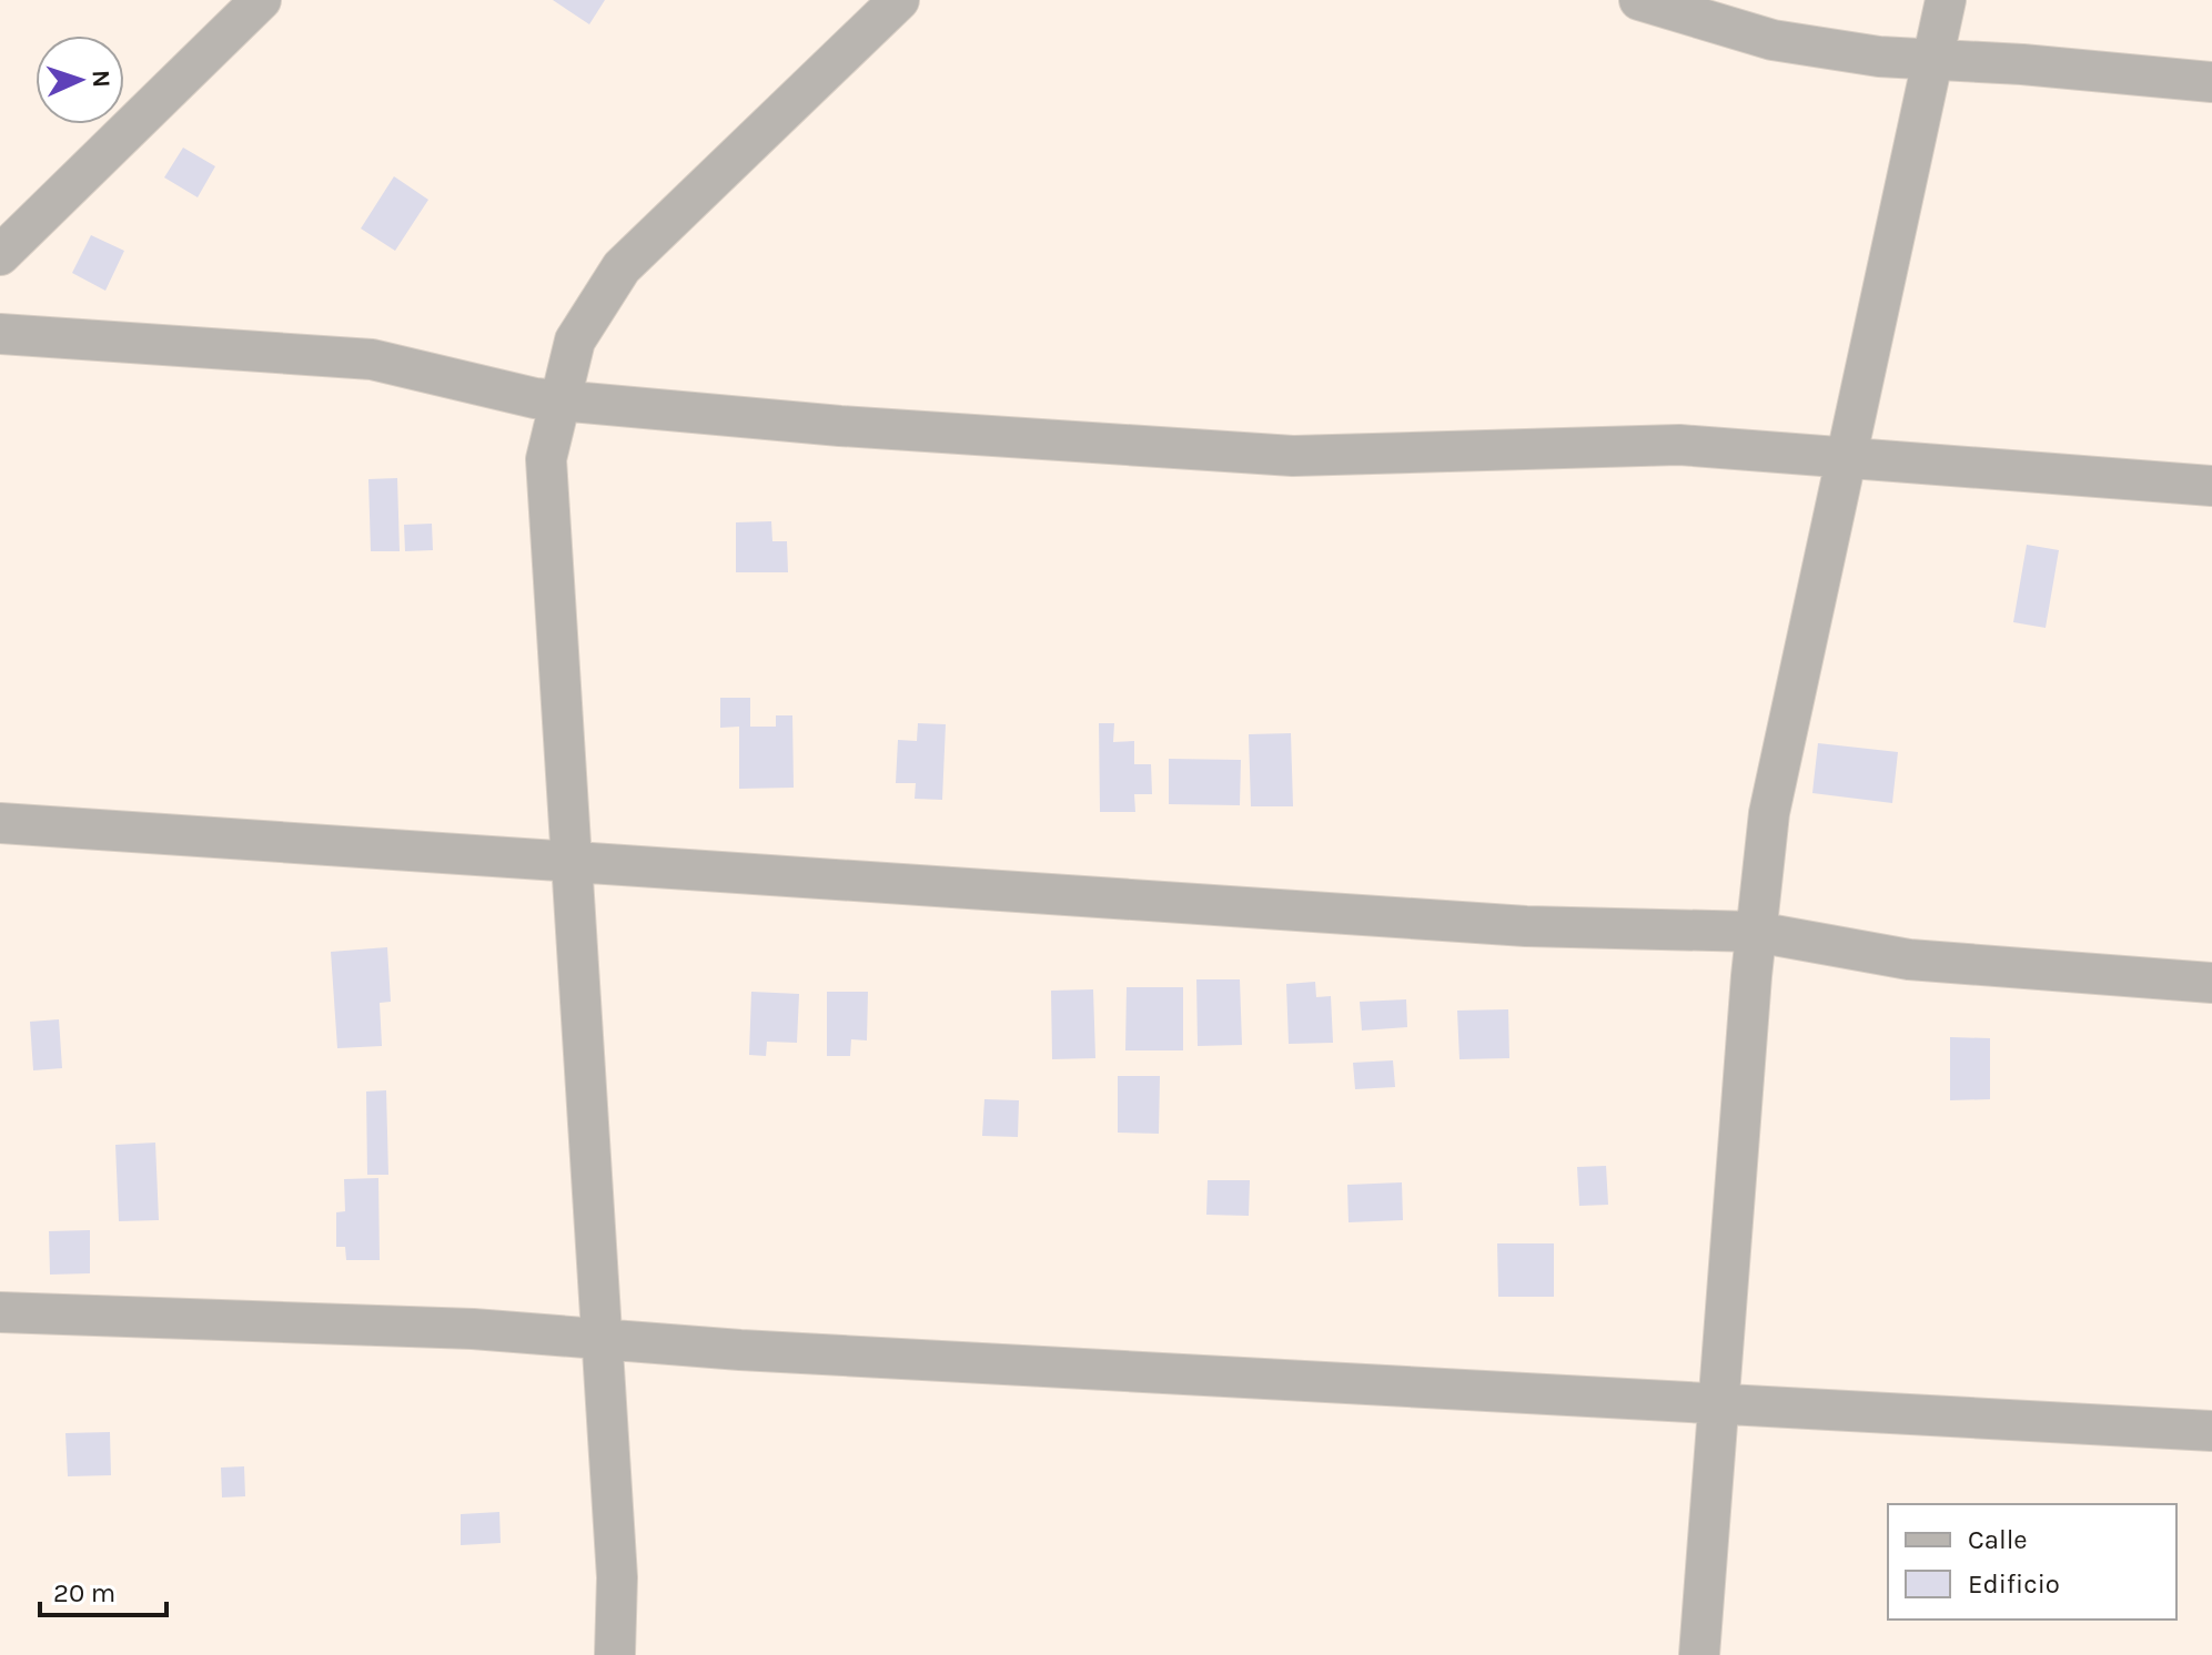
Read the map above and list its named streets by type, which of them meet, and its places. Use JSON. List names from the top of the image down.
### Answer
{
  "legend": ["Calle", "Edificio"],
  "scale_bar": "20 m",
  "north": "right"
}
